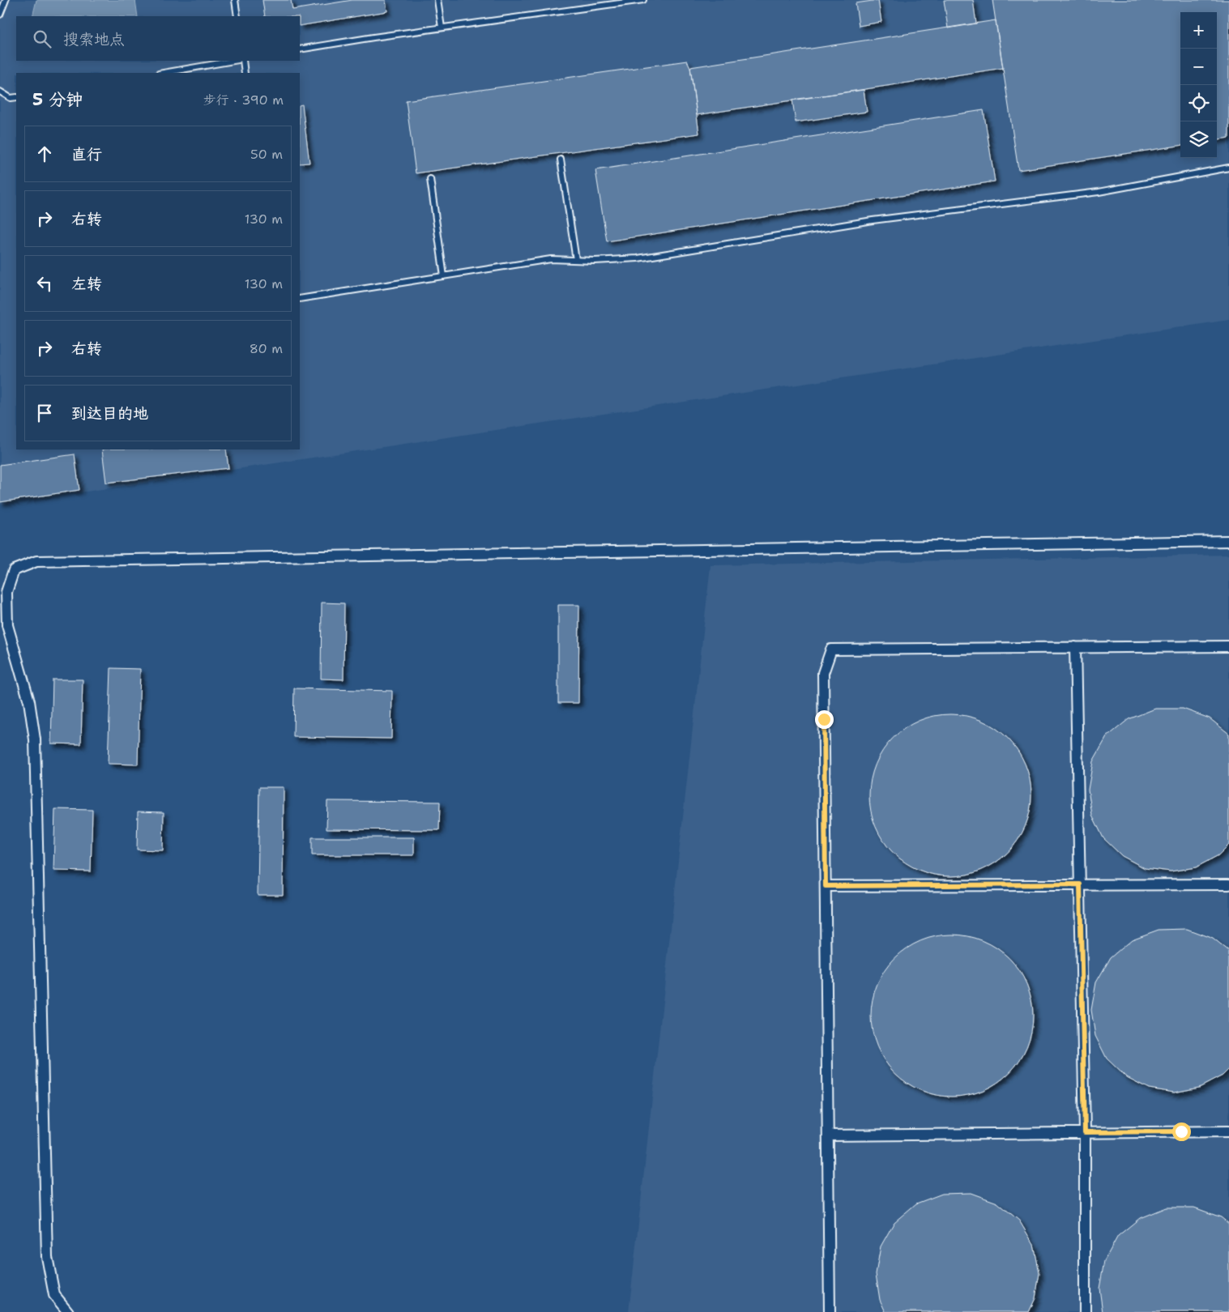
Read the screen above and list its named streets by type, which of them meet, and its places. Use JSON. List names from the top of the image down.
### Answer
{
  "page": {
    "map_buttons": ["+", "−"],
    "search": "搜索地点",
    "heading": ["5 分钟", "步行 · 390 m"],
    "list": [
      ["直行", "50 m"],
      ["右转", "130 m"],
      ["左转", "130 m"],
      ["右转", "80 m"],
      "到达目的地"
    ]
  }
}
